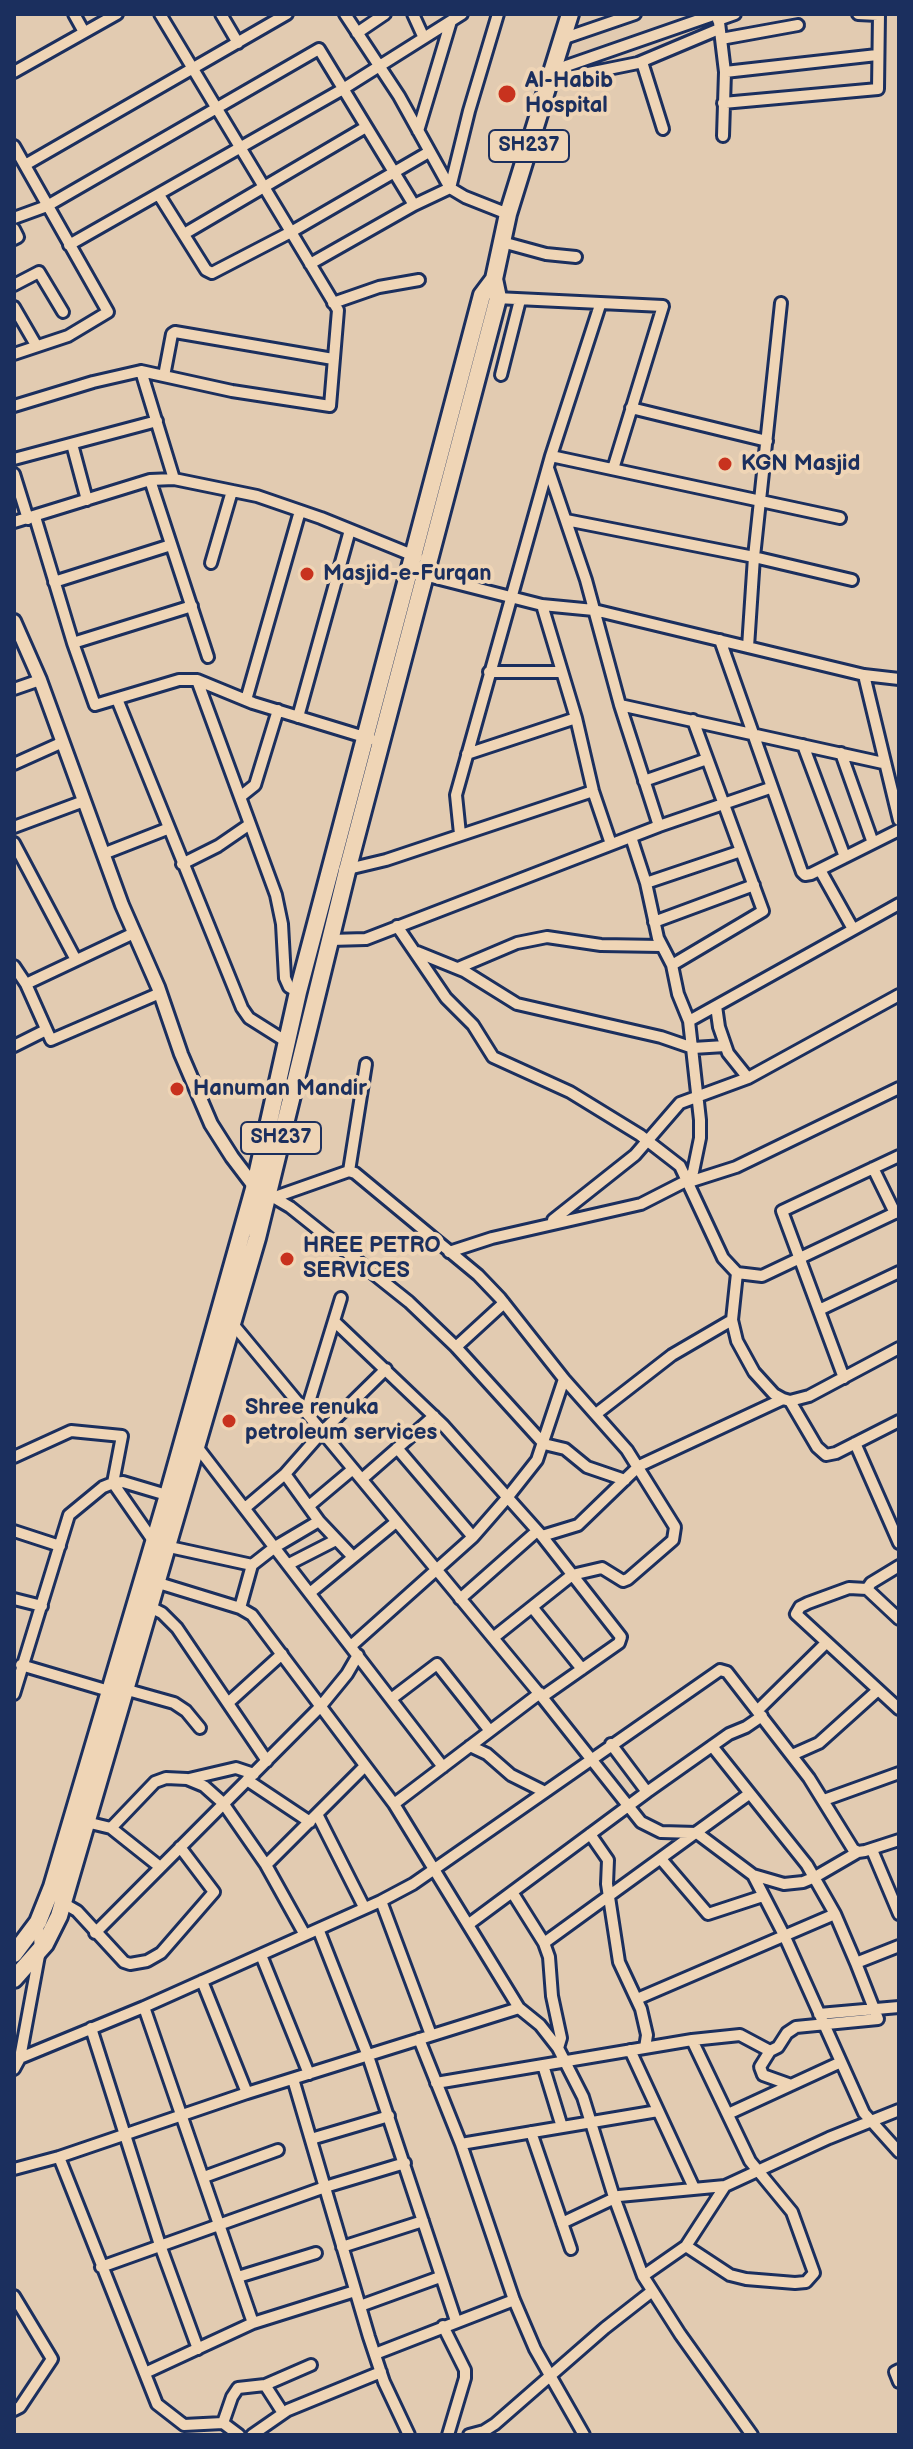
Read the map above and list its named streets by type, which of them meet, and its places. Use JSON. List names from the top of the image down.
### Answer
{
  "streets": {
    "main road": ["SH237"]
  },
  "places": [
    "Al-Habib Hospital",
    "KGN Masjid",
    "Masjid-e-Furqan",
    "Hanuman Mandir",
    "HREE PETRO SERVICES",
    "Shree renuka petroleum services"
  ]
}
